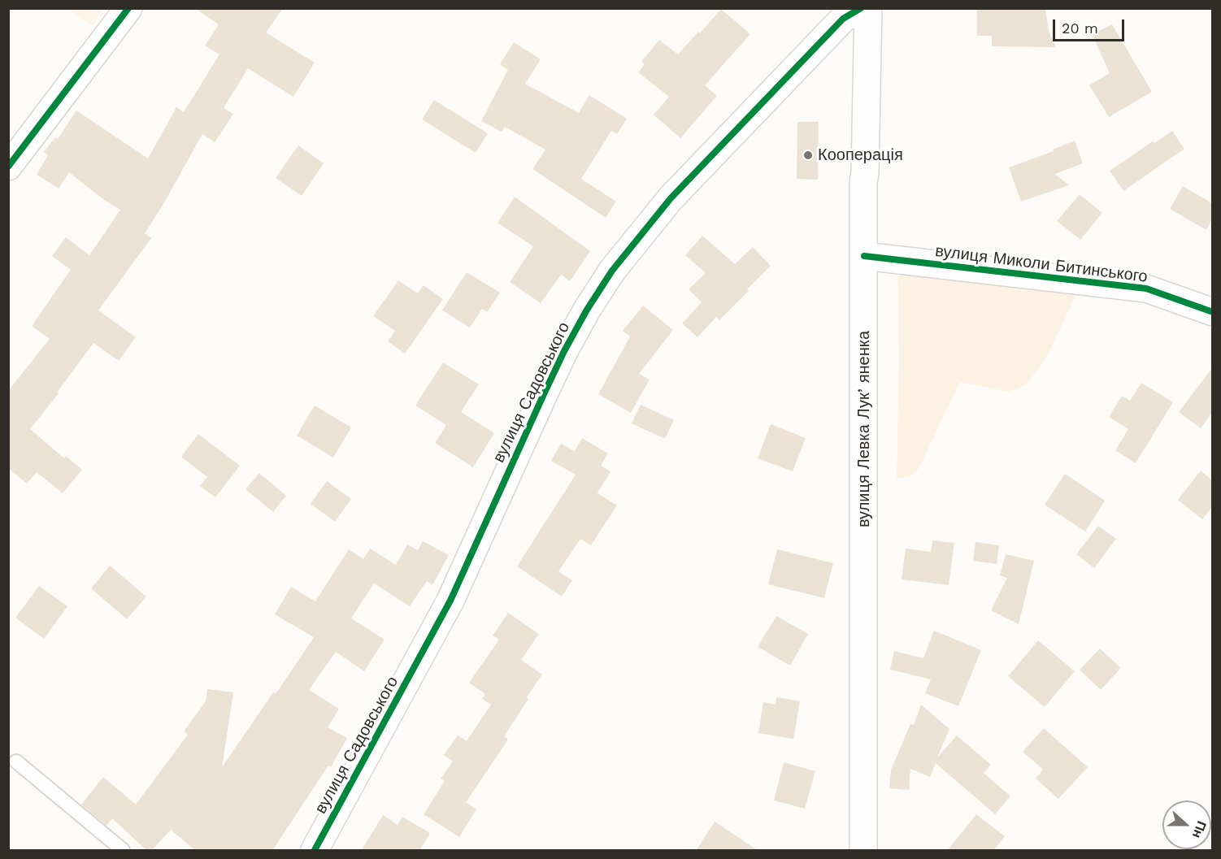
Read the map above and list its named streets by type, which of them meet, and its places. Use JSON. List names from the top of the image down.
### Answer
{
  "streets": {
    "street": ["вулиця Миколи Битинського", "вулиця Садовського", "вулиця Левка Лукʼяненка"]
  },
  "crossings": [
    ["вулиця Миколи Битинського", "вулиця Левка Лукʼяненка"]
  ],
  "places": ["Кооперація"],
  "scale_bar": "20 m",
  "north": "right"
}
